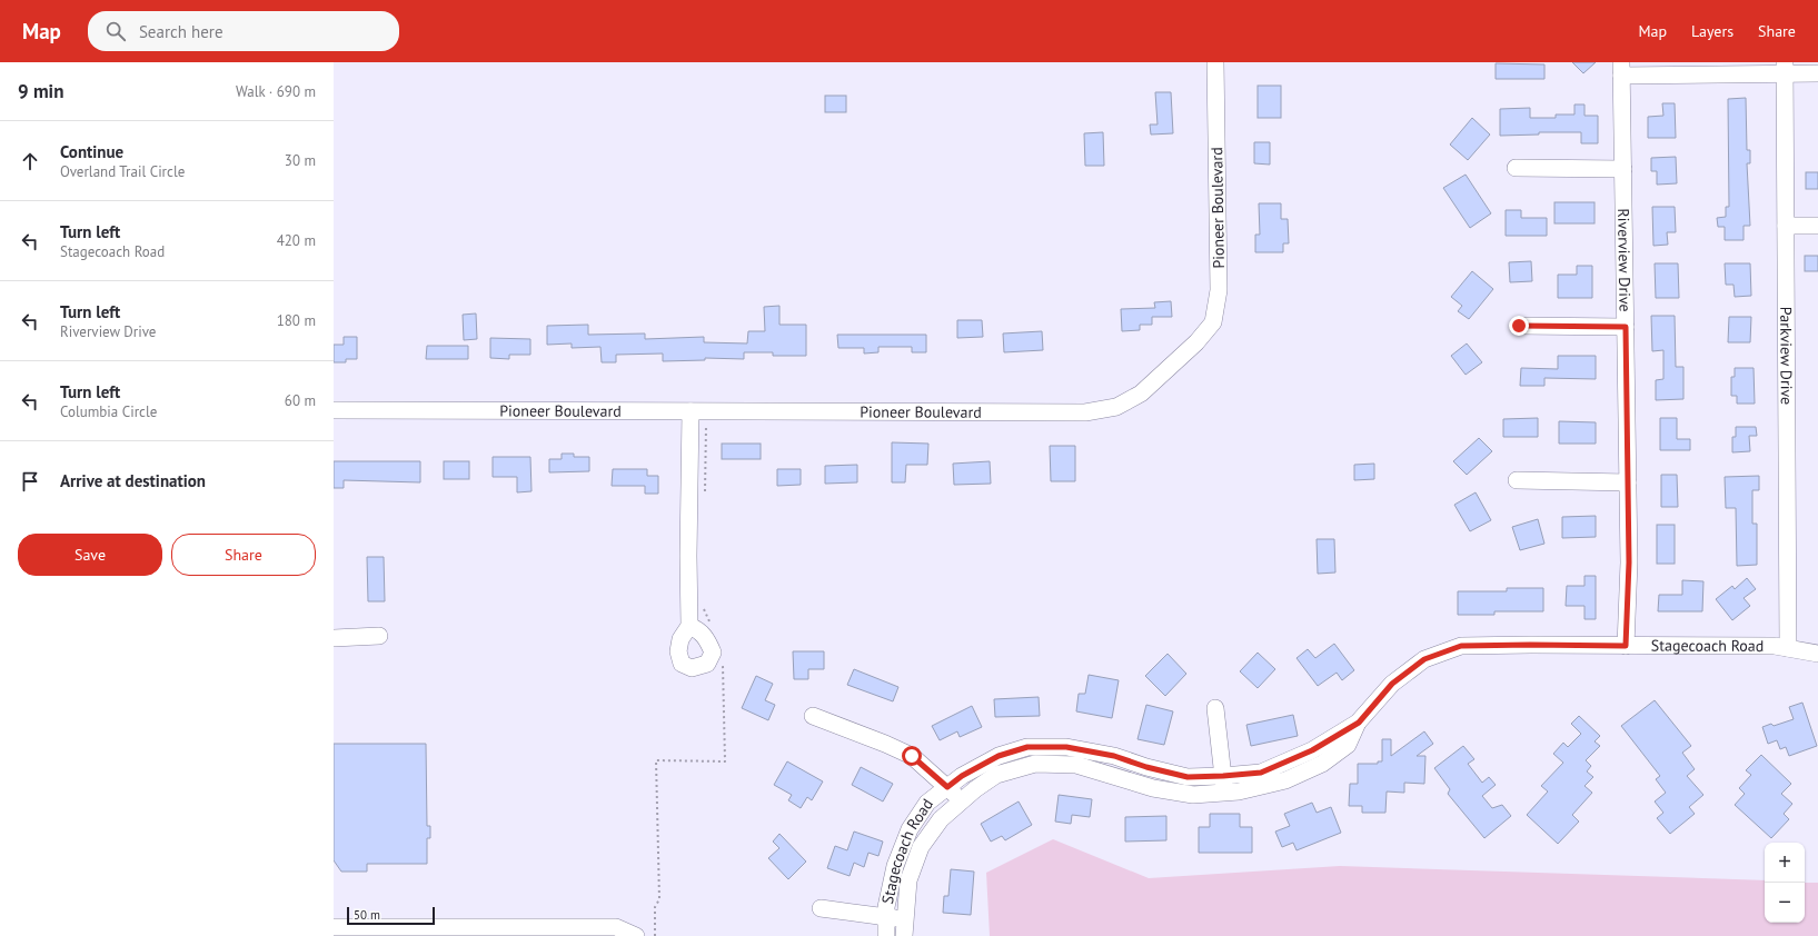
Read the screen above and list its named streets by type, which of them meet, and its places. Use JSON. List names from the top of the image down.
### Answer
{
  "streets": {
    "street": [
      "Pioneer Boulevard",
      "Riverview Drive",
      "Parkview Drive",
      "Stagecoach Road"
    ]
  },
  "crossings": [
    ["Riverview Drive", "Stagecoach Road"],
    ["Parkview Drive", "Stagecoach Road"]
  ],
  "scale_bar": "50 m",
  "page": {
    "header": "Map",
    "search": "Search here",
    "nav": ["Map", "Layers", "Share"],
    "heading": ["9 min", "Walk · 690 m"],
    "list": [
      ["Continue", "Overland Trail Circle", "30 m"],
      ["Turn left", "Stagecoach Road", "420 m"],
      ["Turn left", "Riverview Drive", "180 m"],
      ["Turn left", "Columbia Circle", "60 m"],
      "Arrive at destination"
    ],
    "buttons": ["Save", "Share"],
    "map_buttons": ["+", "−"],
    "scale": "50 m"
  }
}
